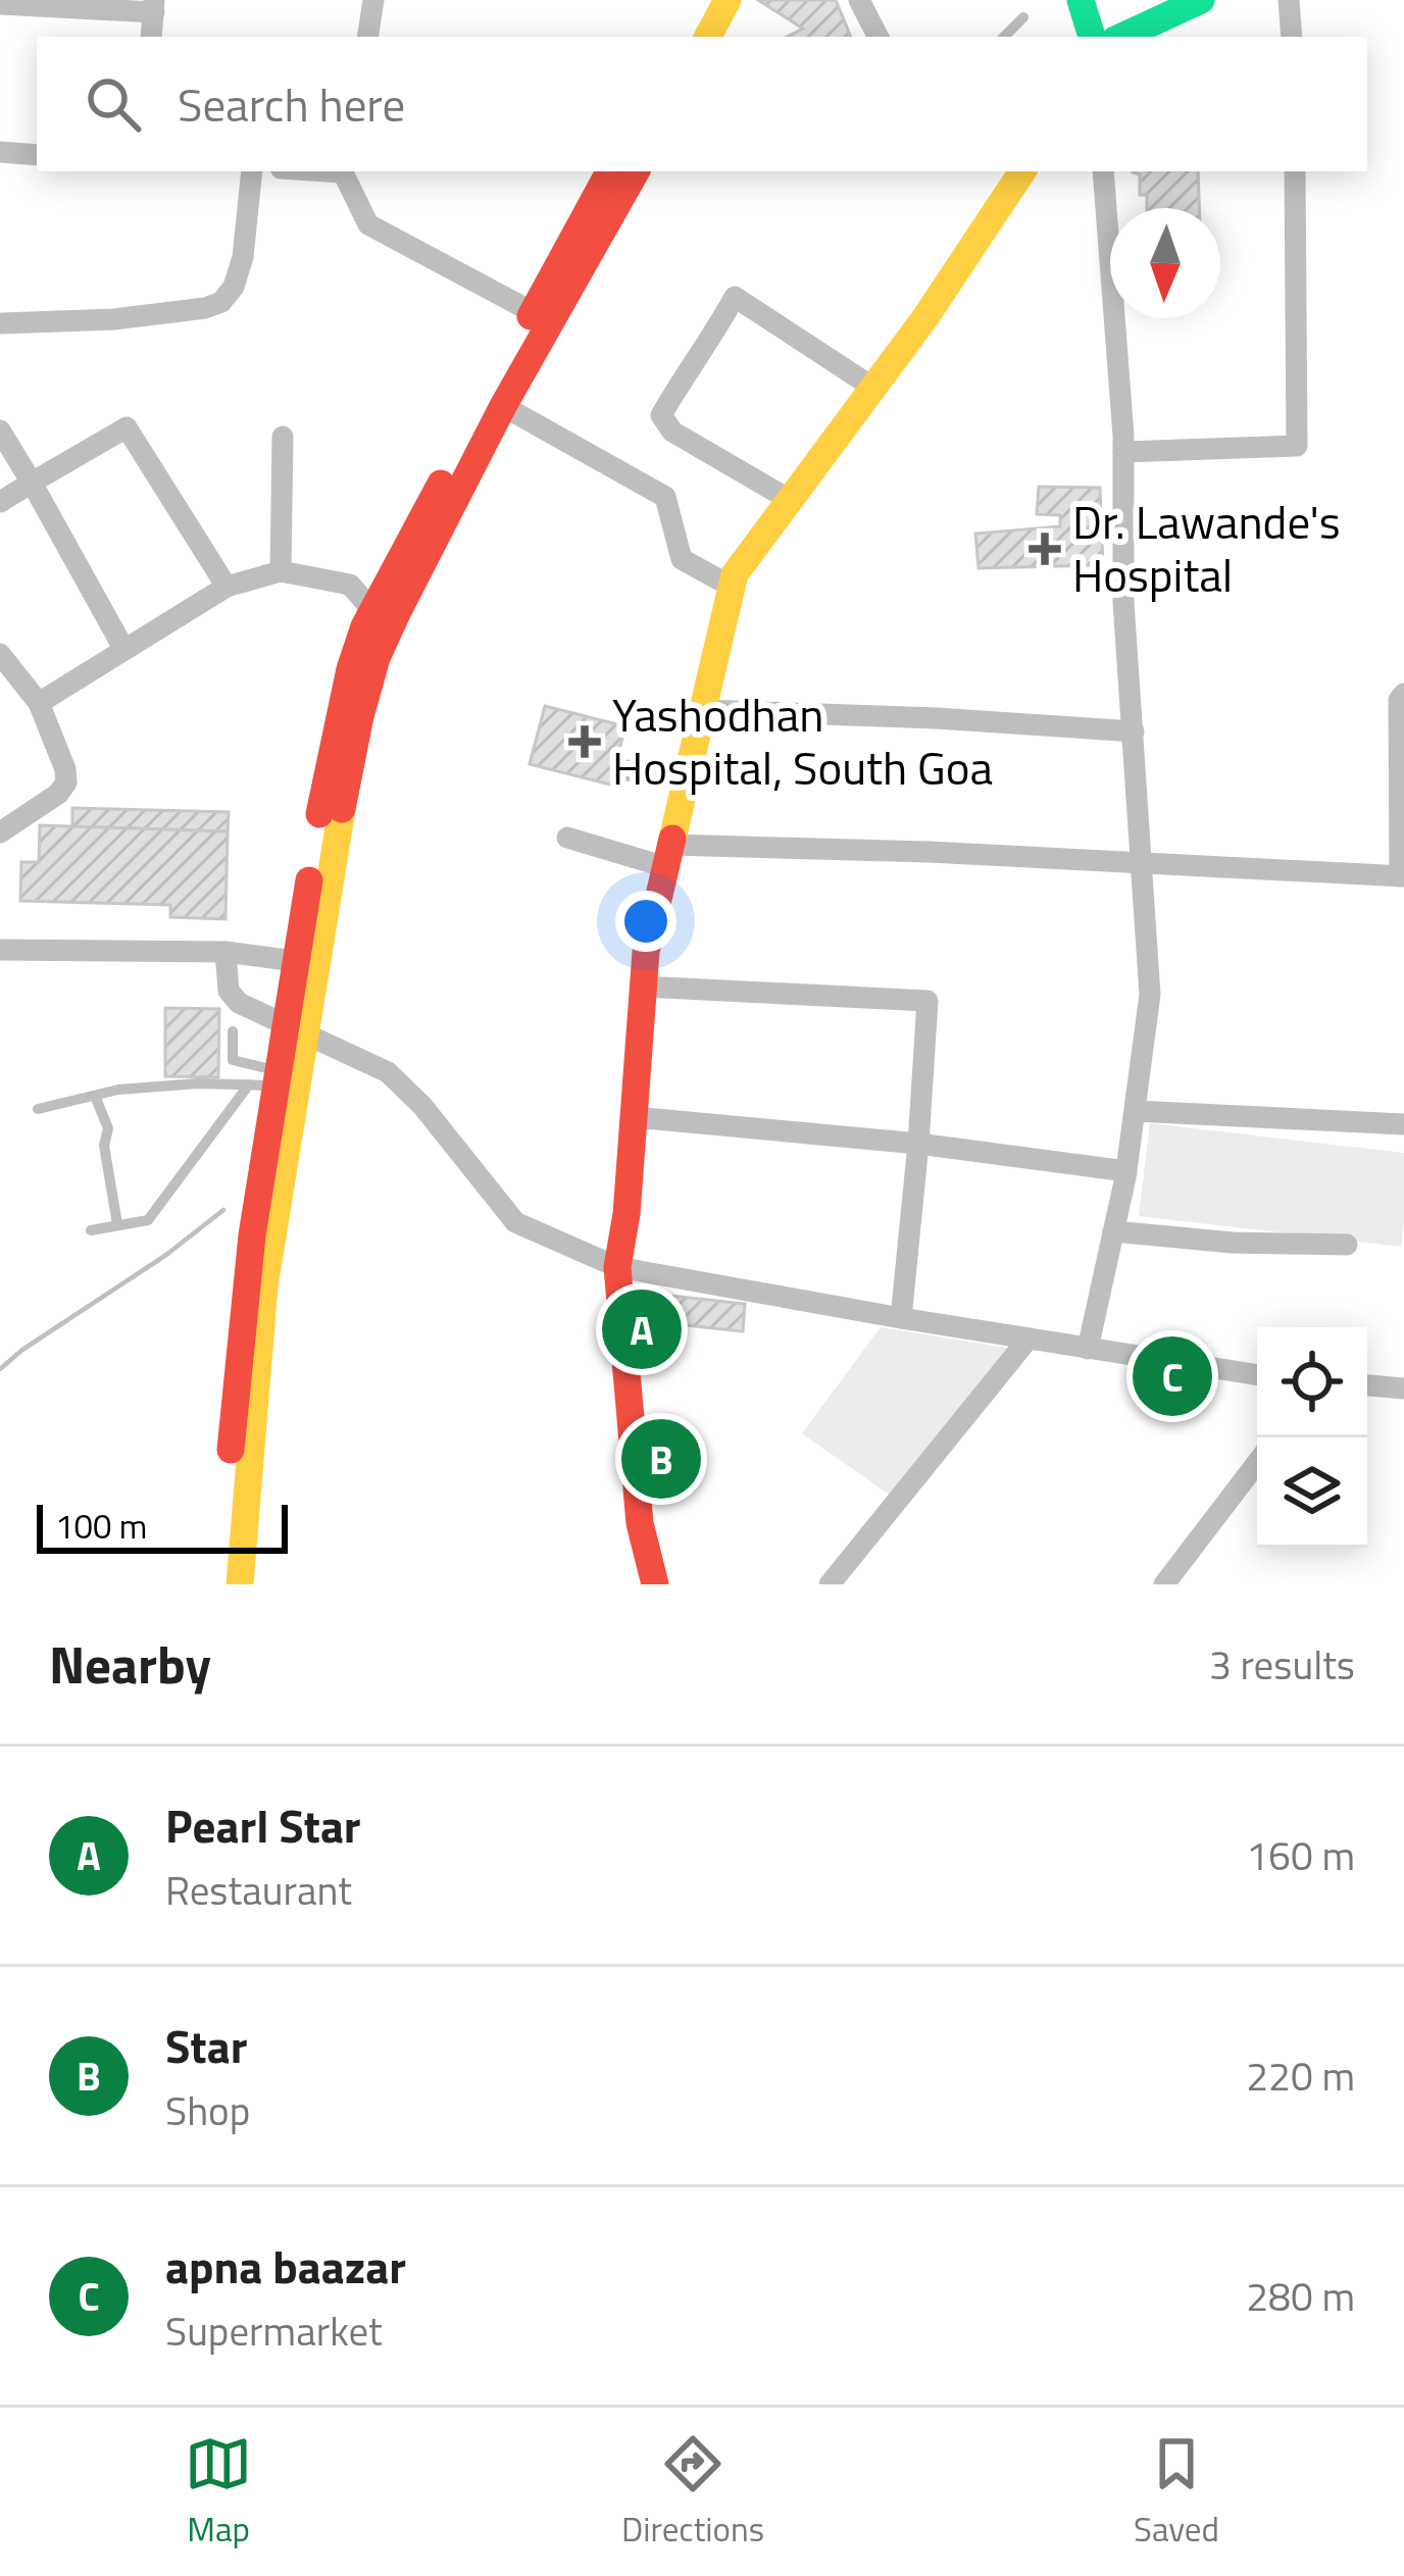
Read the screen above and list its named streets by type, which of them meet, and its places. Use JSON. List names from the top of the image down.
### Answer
{
  "places": {
    "health": ["Dr. Lawande's Hospital", "Yashodhan Hospital, South Goa"]
  },
  "scale_bar": "100 m",
  "north": "bottom",
  "page": {
    "search": "Search here",
    "pins": ["A", "C", "B"],
    "scale": "100 m",
    "heading": ["Nearby", "3 results"],
    "list": [
      {
        "mark": "A",
        "name": "Pearl Star",
        "note": "Restaurant",
        "value": "160 m"
      },
      {
        "mark": "B",
        "name": "Star",
        "note": "Shop",
        "value": "220 m"
      },
      {
        "mark": "C",
        "name": "apna baazar",
        "note": "Supermarket",
        "value": "280 m"
      }
    ],
    "nav": ["Map", "Directions", "Saved"]
  }
}
